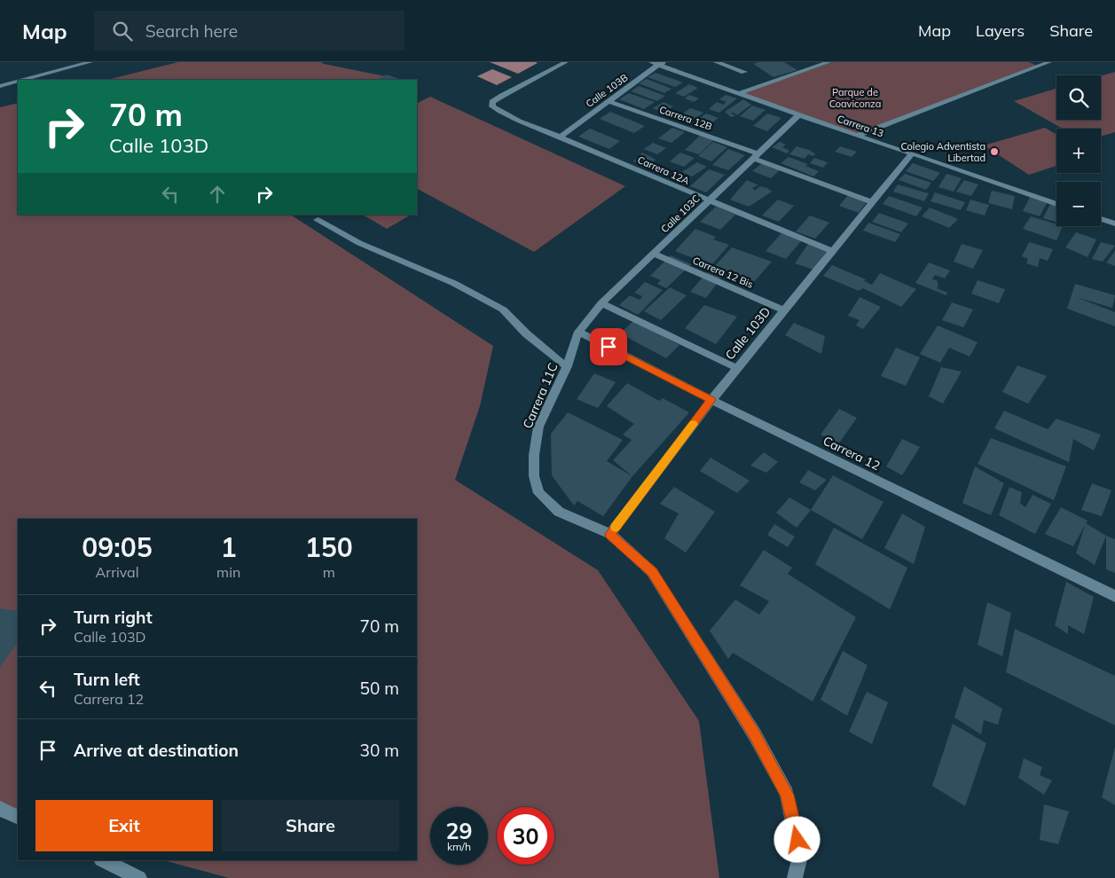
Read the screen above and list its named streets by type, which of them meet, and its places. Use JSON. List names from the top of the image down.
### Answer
{
  "streets": {
    "street": [
      "Calle 103B",
      "Carrera 12B",
      "Carrera 13",
      "Carrera 12A",
      "Calle 103C",
      "Carrera 12 Bis",
      "Calle 103D",
      "Carrera 11C",
      "Carrera 12"
    ]
  },
  "crossings": [
    ["Calle 103B", "Carrera 12B"],
    ["Calle 103B", "Carrera 13"],
    ["Calle 103B", "Carrera 12A"],
    ["Carrera 12B", "Calle 103C"],
    ["Carrera 12B", "Calle 103D"],
    ["Carrera 13", "Calle 103C"],
    ["Carrera 13", "Calle 103D"],
    ["Carrera 12A", "Calle 103C"],
    ["Carrera 12A", "Calle 103D"],
    ["Calle 103C", "Carrera 12 Bis"],
    ["Calle 103C", "Carrera 11C"],
    ["Calle 103C", "Carrera 12"],
    ["Carrera 12 Bis", "Calle 103D"],
    ["Calle 103D", "Carrera 11C"],
    ["Calle 103D", "Carrera 12"],
    ["Carrera 11C", "Carrera 12"]
  ],
  "parks": ["Parque de Coaviconza"],
  "places": ["Colegio Adventista Libertad"],
  "page": {
    "header": "Map",
    "search": "Search here",
    "nav": ["Map", "Layers", "Share"],
    "map_buttons": ["+", "−"],
    "turn": ["70 m", "Calle 103D"],
    "eta": [
      "09:05",
      "Arrival",
      "1",
      "min",
      "150",
      "m"
    ],
    "list": [
      {
        "name": "Turn right",
        "note": "Calle 103D",
        "value": "70 m"
      },
      {
        "name": "Turn left",
        "note": "Carrera 12",
        "value": "50 m"
      },
      {
        "name": "Arrive at destination",
        "value": "30 m"
      }
    ],
    "buttons": ["Exit", "Share"],
    "speed": "29 km/h",
    "limit": "30"
  }
}
